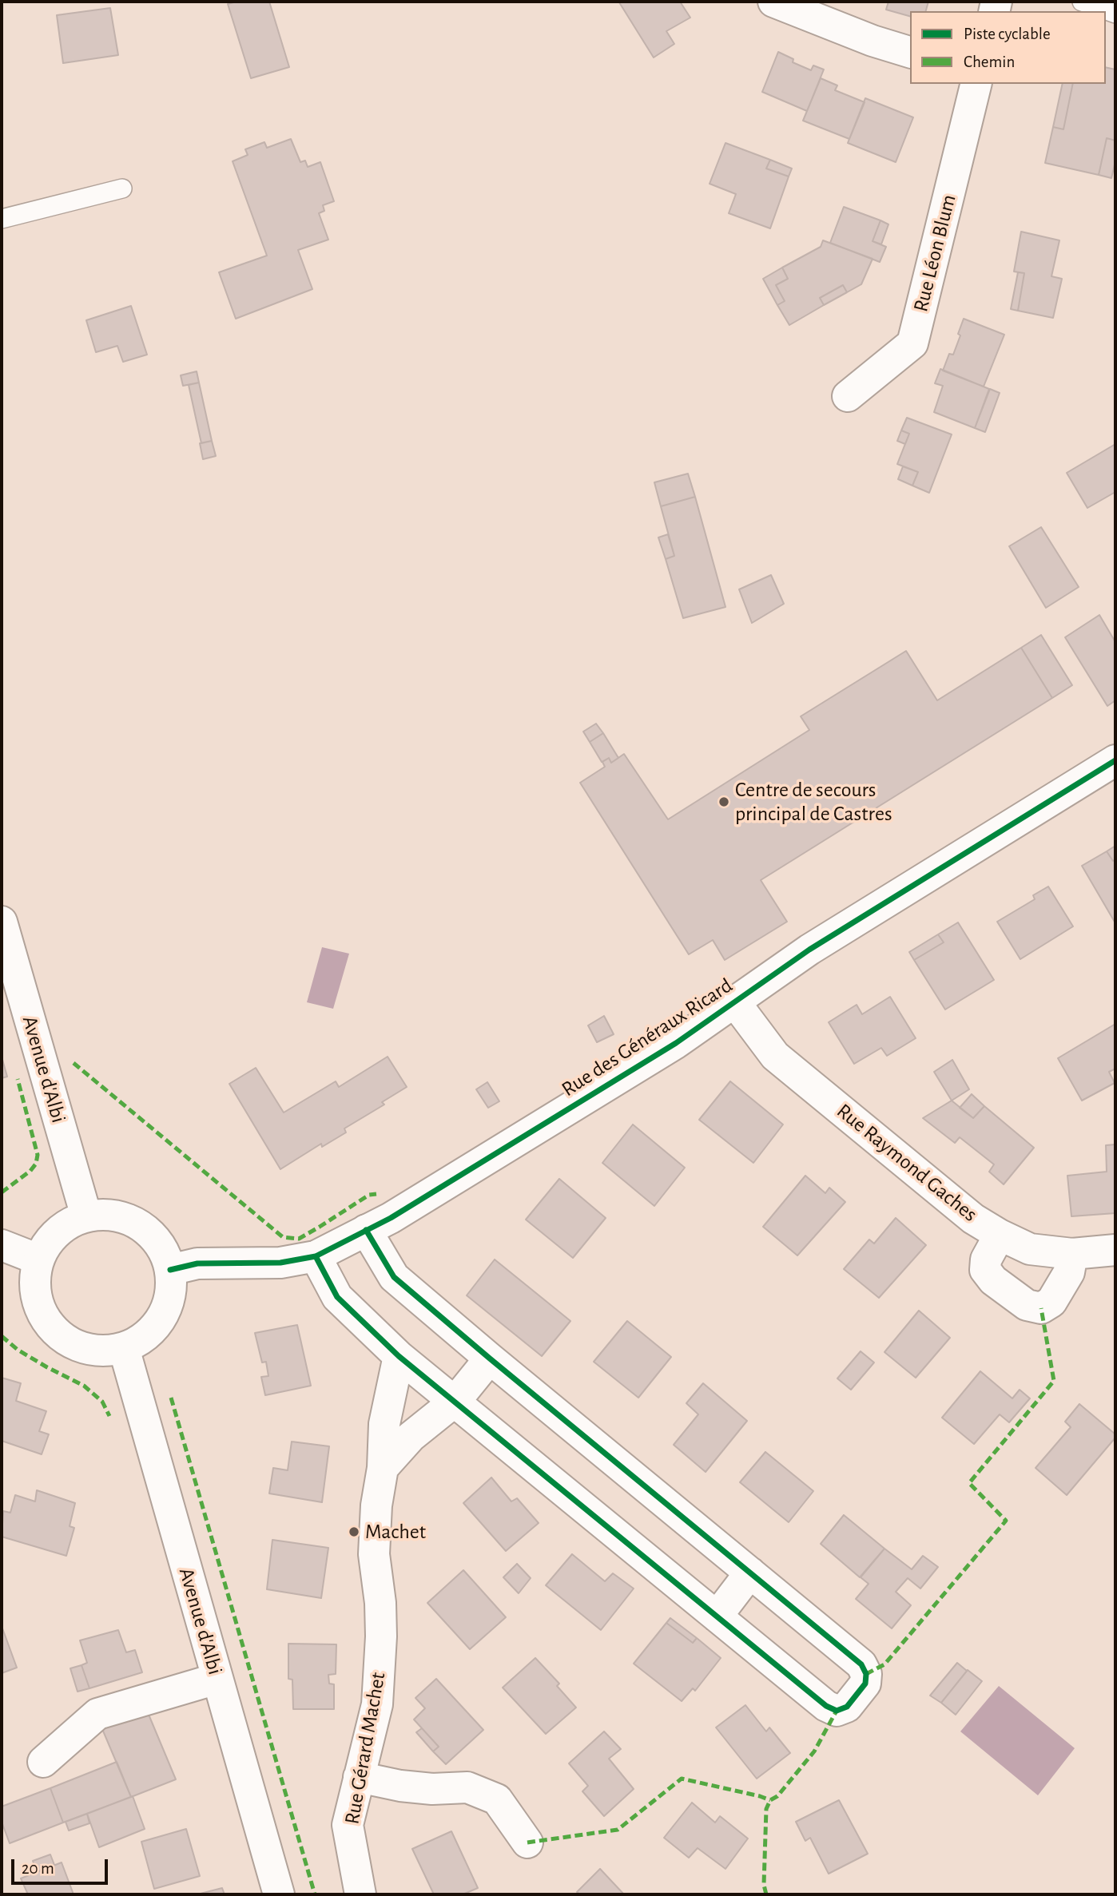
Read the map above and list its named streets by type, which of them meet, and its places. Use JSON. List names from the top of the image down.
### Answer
{
  "streets": {
    "street": [
      "Rue Léon Blum",
      "Rue des Généraux Ricard",
      "Avenue d'Albi",
      "Rue Raymond Gaches",
      "Rue Gérard Machet"
    ]
  },
  "crossings": [
    ["Rue des Généraux Ricard", "Avenue d'Albi"],
    ["Rue des Généraux Ricard", "Rue Raymond Gaches"]
  ],
  "places": ["Centre de secours principal de Castres", "Machet"],
  "legend": ["Piste cyclable", "Chemin"],
  "scale_bar": "20 m"
}
